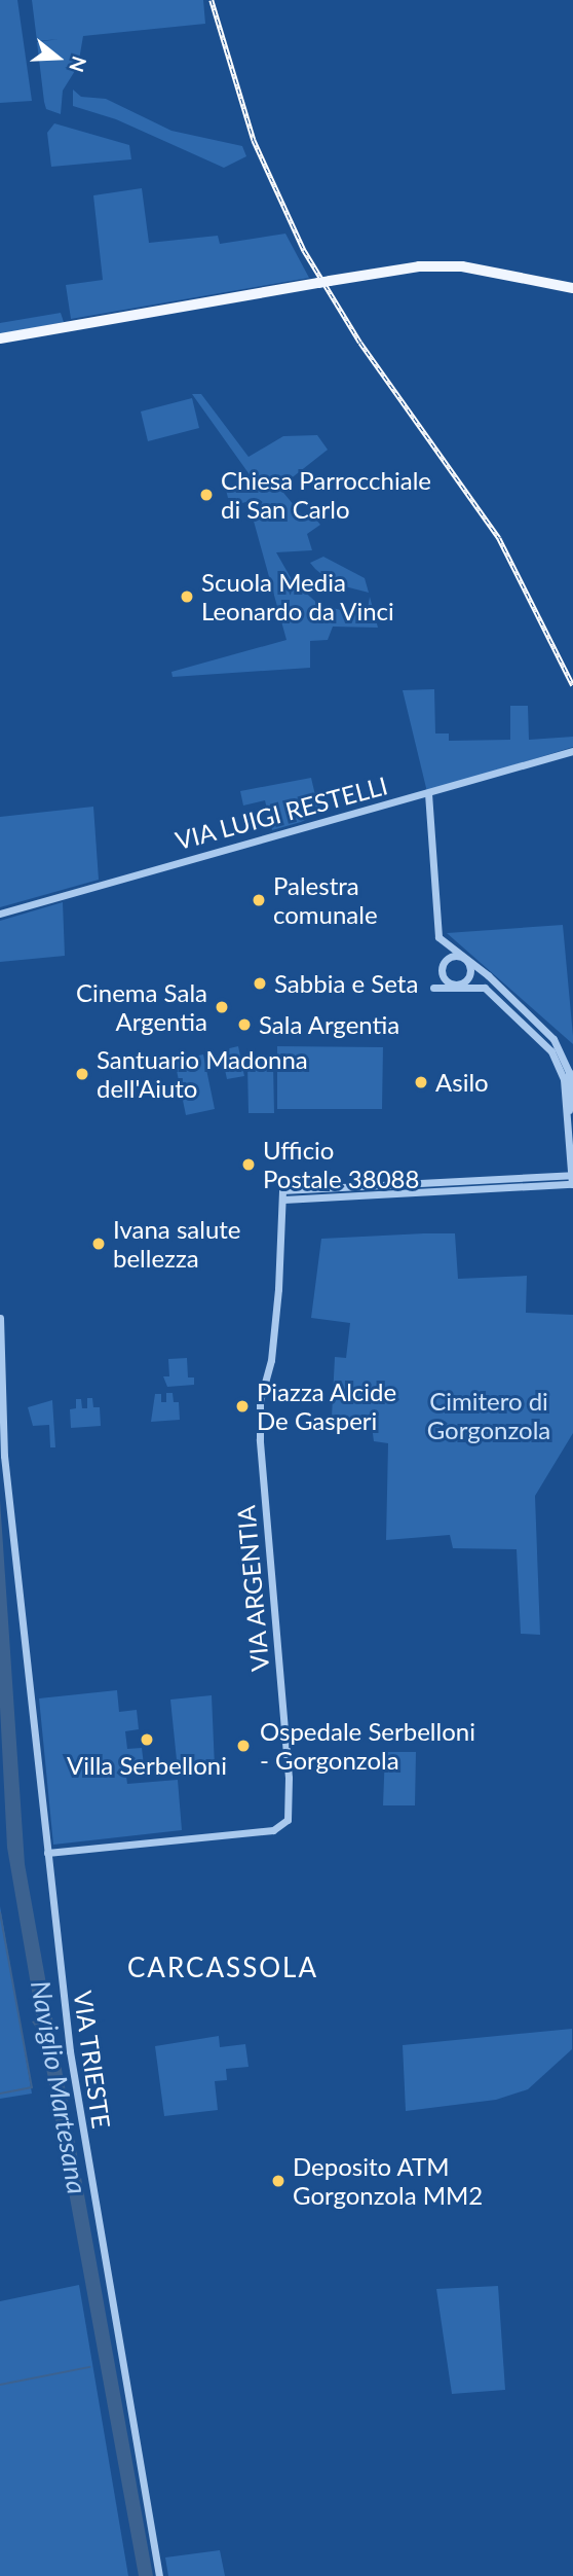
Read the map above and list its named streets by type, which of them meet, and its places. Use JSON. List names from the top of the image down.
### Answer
{
  "streets": {
    "street": ["VIA LUIGI RESTELLI", "VIA ARGENTIA", "VIA TRIESTE"]
  },
  "crossings": [
    ["VIA ARGENTIA", "VIA TRIESTE"]
  ],
  "districts": ["CARCASSOLA"],
  "water": ["Naviglio Martesana"],
  "parks": ["Cimitero di Gorgonzola"],
  "places": [
    "Chiesa Parrocchiale di San Carlo",
    "Scuola Media Leonardo da Vinci",
    "Palestra comunale",
    "Sabbia e Seta",
    "Cinema Sala Argentia",
    "Sala Argentia",
    "Santuario Madonna dell'Aiuto",
    "Asilo",
    "Ufficio Postale 38088",
    "Ivana salute bellezza",
    "Piazza Alcide De Gasperi",
    "Villa Serbelloni",
    "Ospedale Serbelloni - Gorgonzola",
    "Deposito ATM Gorgonzola MM2"
  ],
  "north": "right"
}
